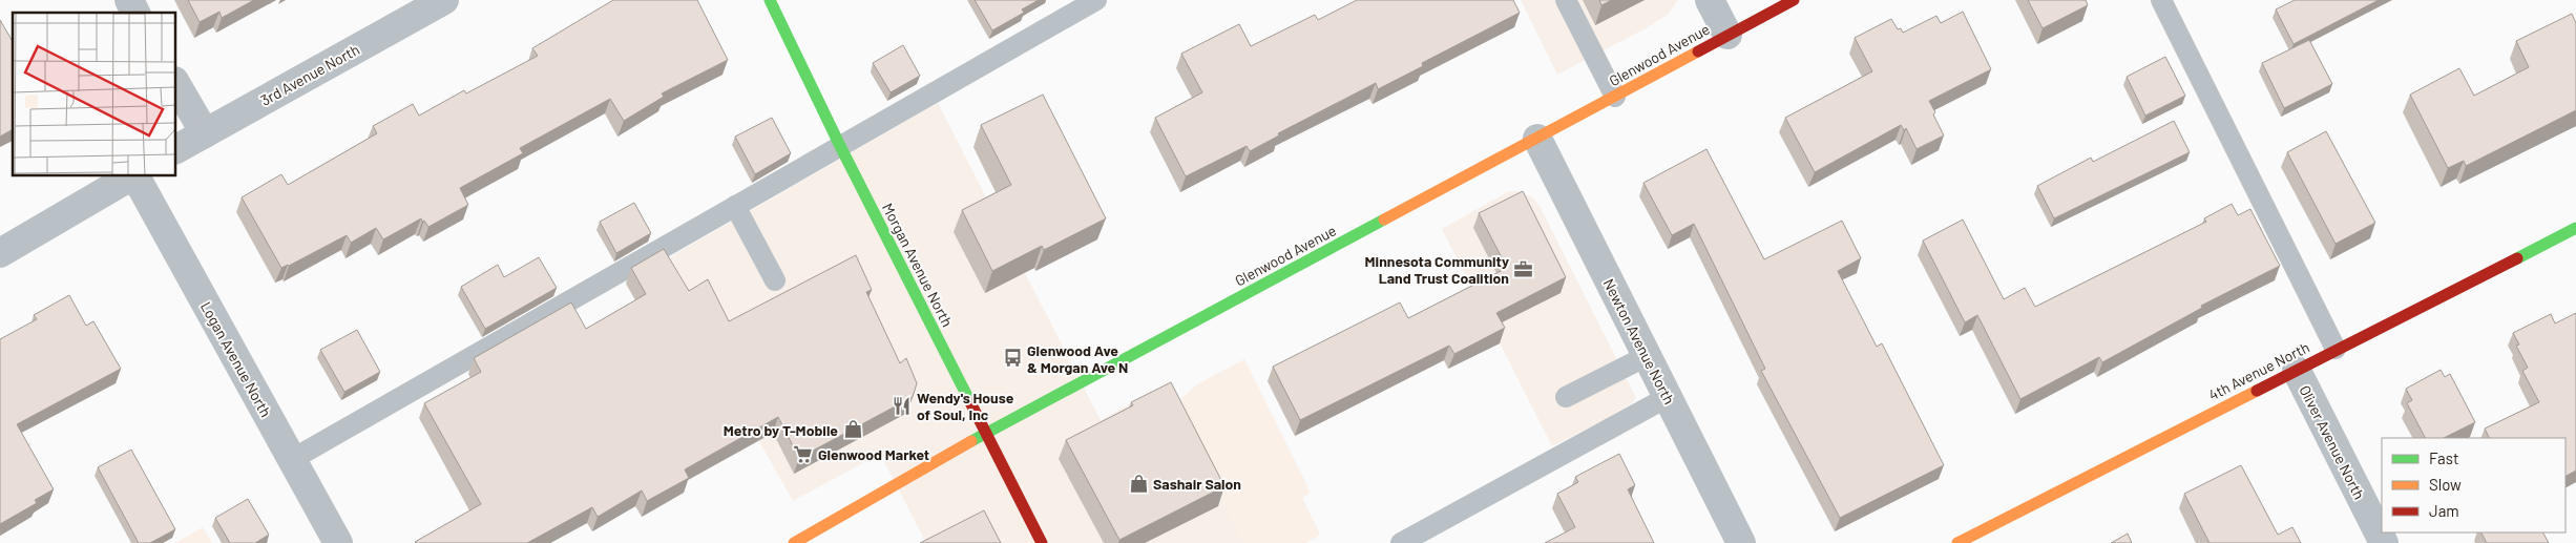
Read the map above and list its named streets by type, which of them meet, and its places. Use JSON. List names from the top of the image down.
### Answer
{
  "streets": {
    "street": [
      "Glenwood Avenue",
      "3rd Avenue North",
      "Morgan Avenue North",
      "Newton Avenue North",
      "Logan Avenue North",
      "4th Avenue North",
      "Oliver Avenue North"
    ]
  },
  "crossings": [
    ["Glenwood Avenue", "Morgan Avenue North"],
    ["Glenwood Avenue", "Newton Avenue North"],
    ["4th Avenue North", "Oliver Avenue North"]
  ],
  "places": {
    "office": ["Minnesota Community Land Trust Coalition"],
    "bus stop": ["Glenwood Ave & Morgan Ave N"],
    "restaurant": ["Wendy's House of Soul, Inc"],
    "shop": ["Metro by T-Mobile", "Sashair Salon"],
    "supermarket": ["Glenwood Market"]
  },
  "legend": ["Fast", "Slow", "Jam"]
}
